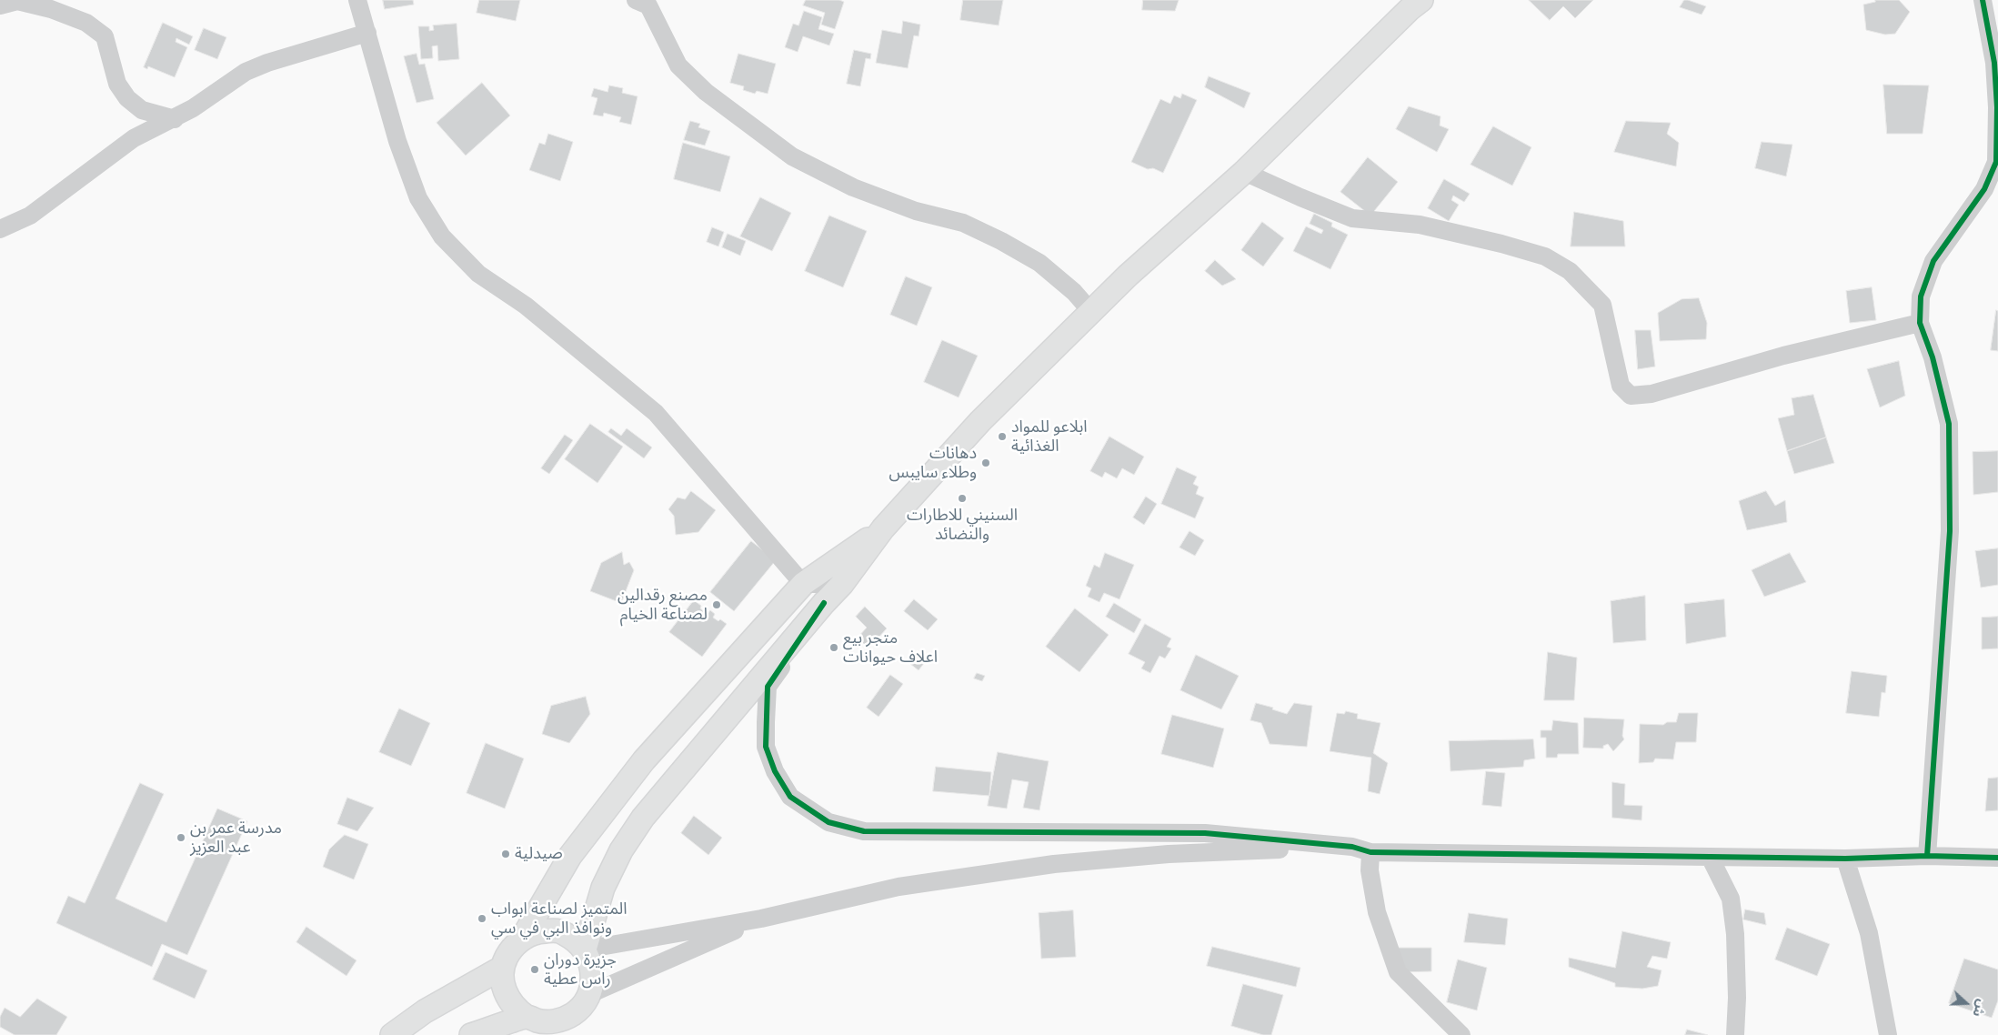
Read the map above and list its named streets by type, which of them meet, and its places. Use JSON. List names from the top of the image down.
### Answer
{
  "places": [
    "ابلاعو للمواد الغذائية",
    "دهانات وطلاء سايبس",
    "السنيني للاطارات والنضائد",
    "مصنع رقدالين لصناعة الخيام",
    "متجر بيع اعلاف حيوانات",
    "مدرسة عمر بن عبد العزيز",
    "صيدلية",
    "المتميز لصناعة ابواب ونوافذ البي في سي",
    "جزيرة دوران راس عطية"
  ],
  "north": "right"
}
